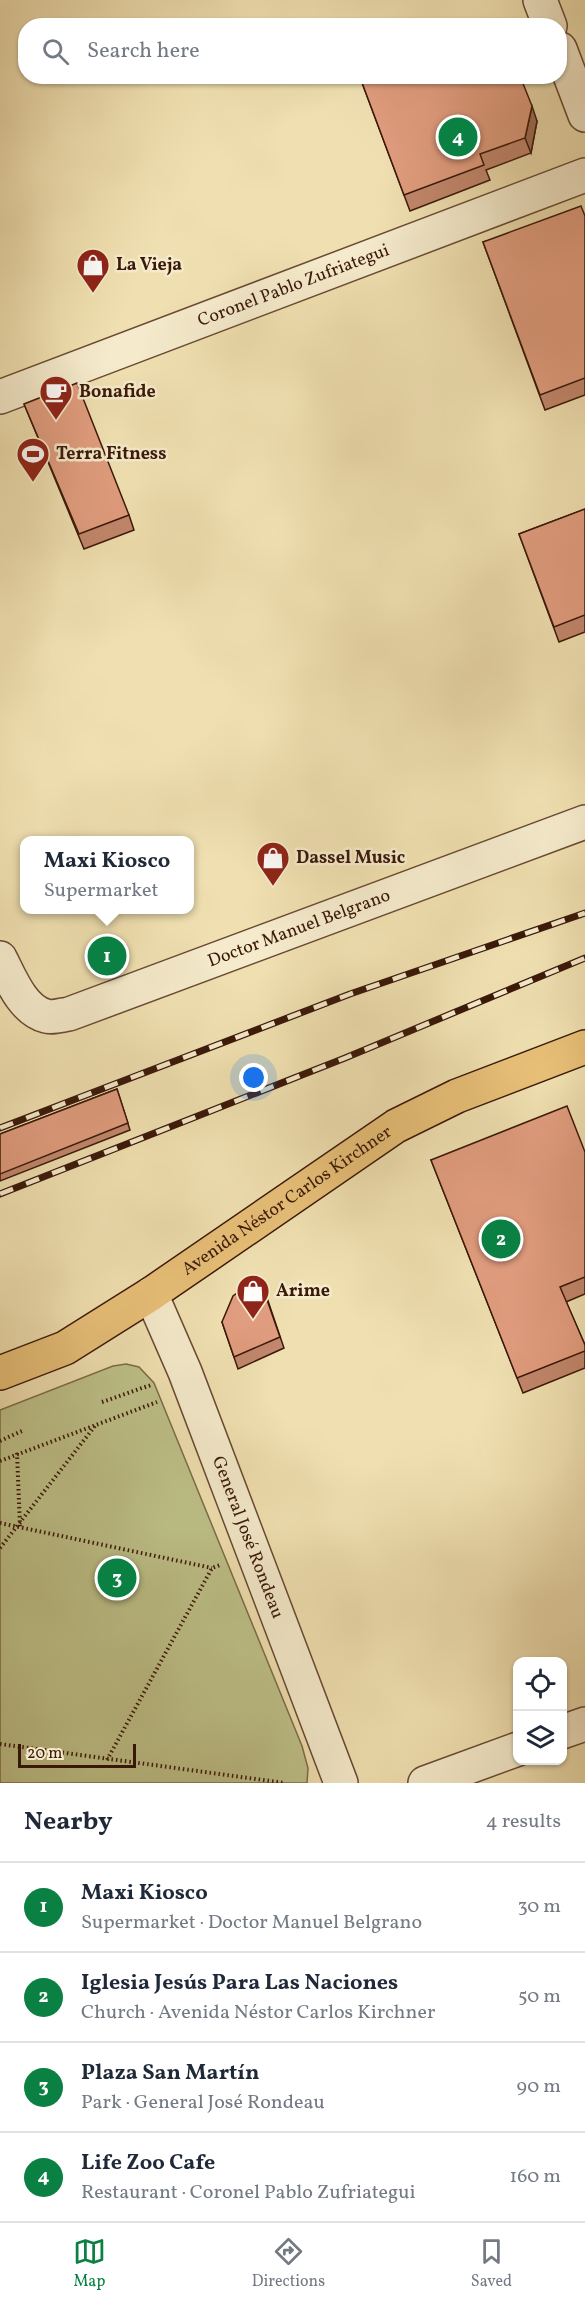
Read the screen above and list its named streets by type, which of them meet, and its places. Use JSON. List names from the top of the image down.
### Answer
{
  "streets": {
    "main road": ["Avenida Néstor Carlos Kirchner"],
    "street": ["Coronel Pablo Zufriategui", "Doctor Manuel Belgrano", "General José Rondeau"]
  },
  "crossings": [
    ["Avenida Néstor Carlos Kirchner", "General José Rondeau"]
  ],
  "places": {
    "shop": ["La Vieja", "Dassel Music", "Arime"],
    "cafe": ["Bonafide"],
    "sports": ["Terra Fitness"]
  },
  "scale_bar": "20 m",
  "page": {
    "search": "Search here",
    "pins": [
      "4",
      "1",
      "2",
      "3"
    ],
    "popup": ["Maxi Kiosco", "Supermarket"],
    "scale": "20 m",
    "heading": ["Nearby", "4 results"],
    "list": [
      {
        "mark": "1",
        "name": "Maxi Kiosco",
        "note": "Supermarket · Doctor Manuel Belgrano",
        "value": "30 m"
      },
      {
        "mark": "2",
        "name": "Iglesia Jesús Para Las Naciones",
        "note": "Church · Avenida Néstor Carlos Kirchner",
        "value": "50 m"
      },
      {
        "mark": "3",
        "name": "Plaza San Martín",
        "note": "Park · General José Rondeau",
        "value": "90 m"
      },
      {
        "mark": "4",
        "name": "Life Zoo Cafe",
        "note": "Restaurant · Coronel Pablo Zufriategui",
        "value": "160 m"
      }
    ],
    "nav": ["Map", "Directions", "Saved"]
  }
}
